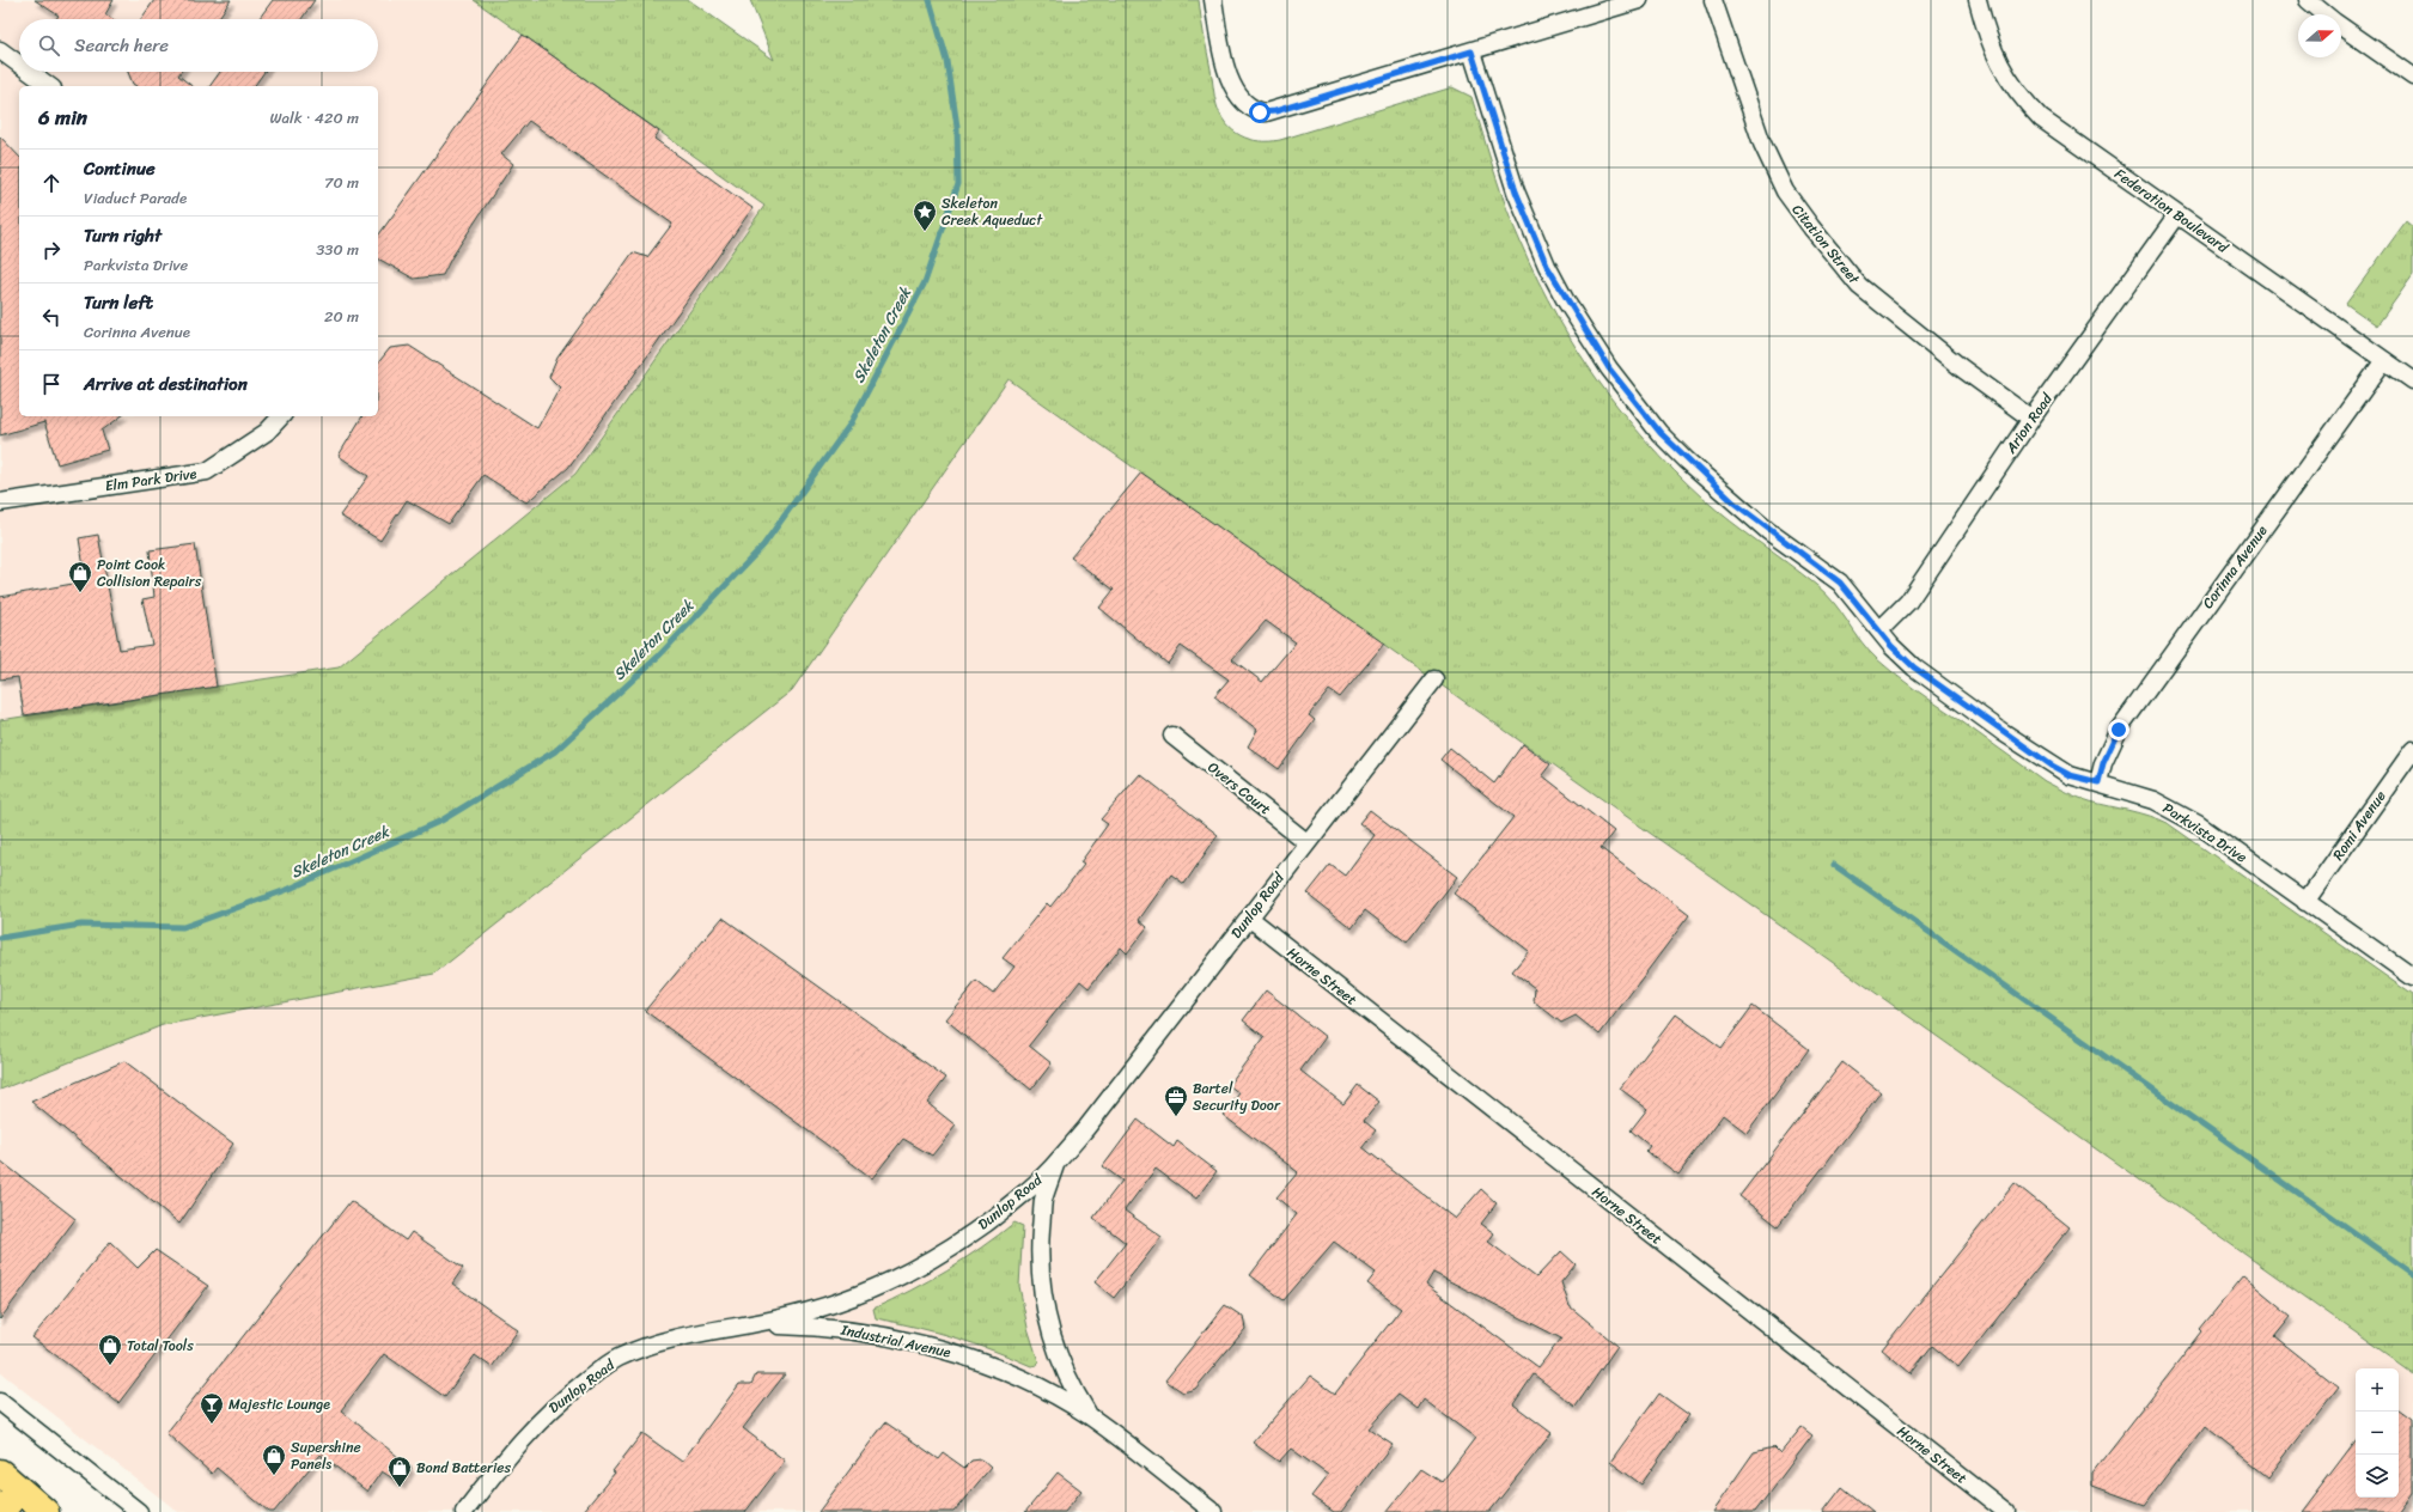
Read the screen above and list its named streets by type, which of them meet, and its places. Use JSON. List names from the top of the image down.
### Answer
{
  "streets": {
    "street": [
      "Federation Boulevard",
      "Citation Street",
      "Arion Road",
      "Elm Park Drive",
      "Corinna Avenue",
      "Overs Court",
      "Romi Avenue",
      "Parkvista Drive",
      "Dunlop Road",
      "Horne Street",
      "Industrial Avenue"
    ]
  },
  "crossings": [
    ["Federation Boulevard", "Arion Road"],
    ["Federation Boulevard", "Corinna Avenue"],
    ["Citation Street", "Arion Road"],
    ["Arion Road", "Parkvista Drive"],
    ["Corinna Avenue", "Parkvista Drive"],
    ["Overs Court", "Dunlop Road"],
    ["Romi Avenue", "Parkvista Drive"],
    ["Dunlop Road", "Horne Street"],
    ["Dunlop Road", "Industrial Avenue"]
  ],
  "water": ["Skeleton Creek"],
  "places": {
    "place": ["Skeleton Creek Aqueduct"],
    "shop": [
      "Point Cook Collision Repairs",
      "Total Tools",
      "Supershine Panels",
      "Bond Batteries"
    ],
    "office": ["Bartel Security Door"],
    "bar": ["Majestic Lounge"]
  },
  "north": "right",
  "page": {
    "search": "Search here",
    "heading": ["6 min", "Walk · 420 m"],
    "list": [
      ["Continue", "Viaduct Parade", "70 m"],
      ["Turn right", "Parkvista Drive", "330 m"],
      ["Turn left", "Corinna Avenue", "20 m"],
      "Arrive at destination"
    ],
    "map_buttons": ["+", "−"]
  }
}
